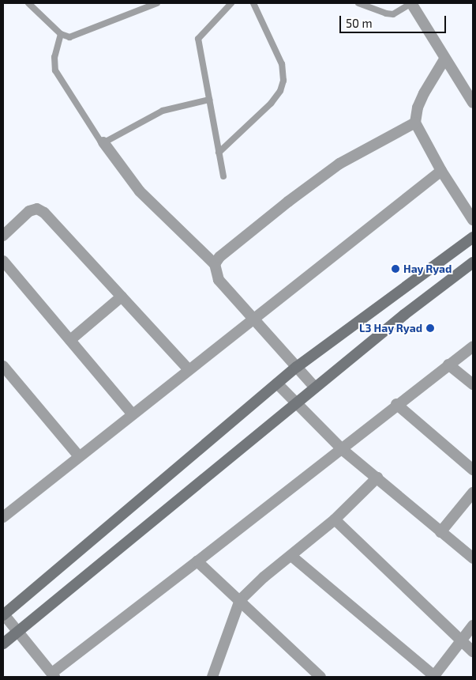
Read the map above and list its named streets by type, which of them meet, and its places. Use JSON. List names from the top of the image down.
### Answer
{
  "places": ["Hay Ryad", "L3 Hay Ryad"],
  "scale_bar": "50 m"
}
